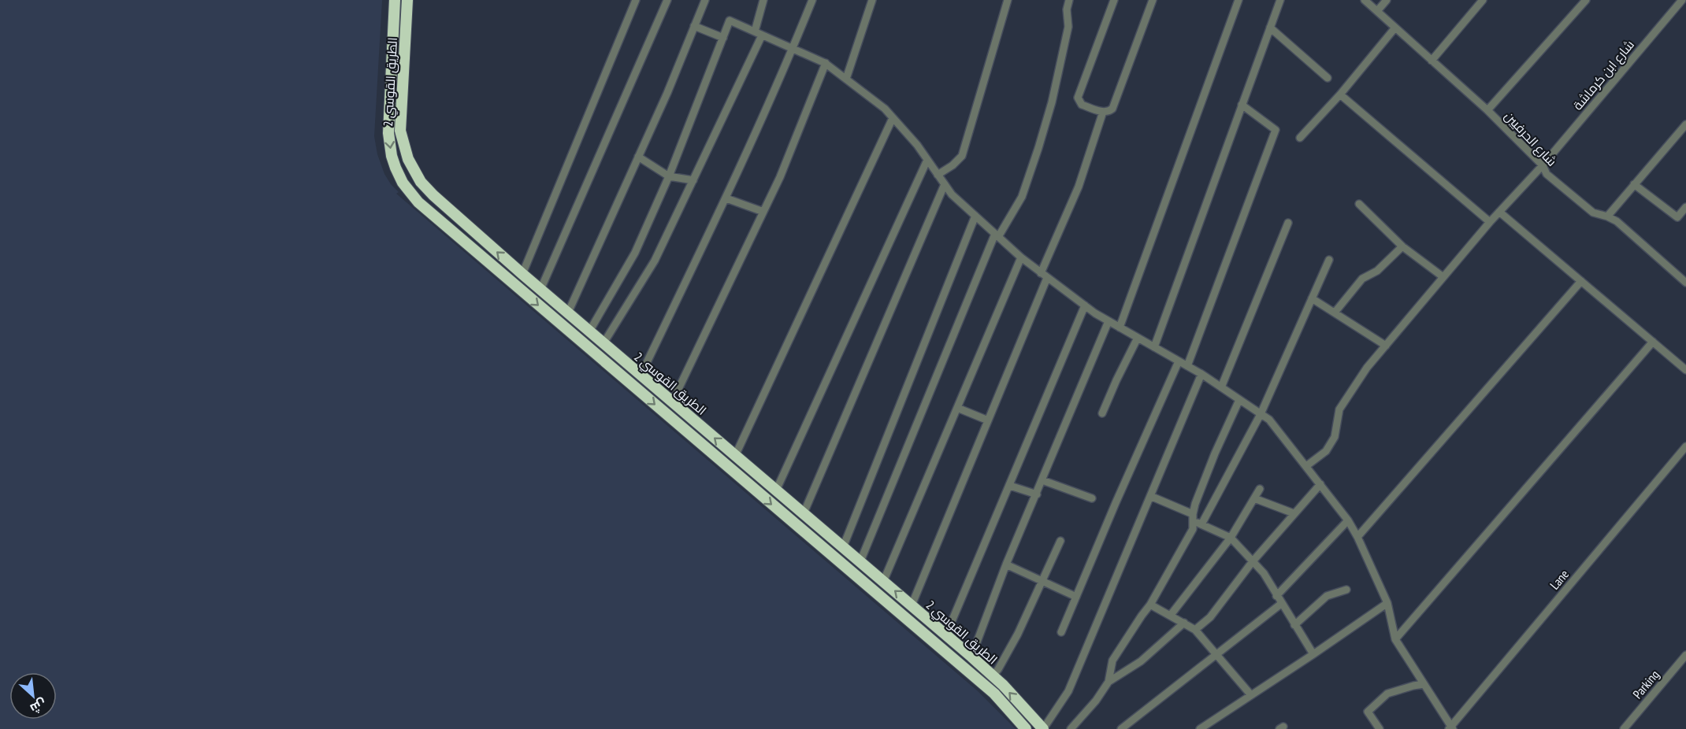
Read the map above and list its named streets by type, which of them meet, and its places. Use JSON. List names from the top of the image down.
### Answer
{
  "streets": {
    "highway": ["الطريق القوسي 2"],
    "street": [
      "شارع ابن كرماشة",
      "شارع الحرفيين",
      "Lane",
      "Parking"
    ]
  },
  "crossings": [
    ["شارع ابن كرماشة", "شارع الحرفيين"]
  ],
  "north": "bottom right"
}
